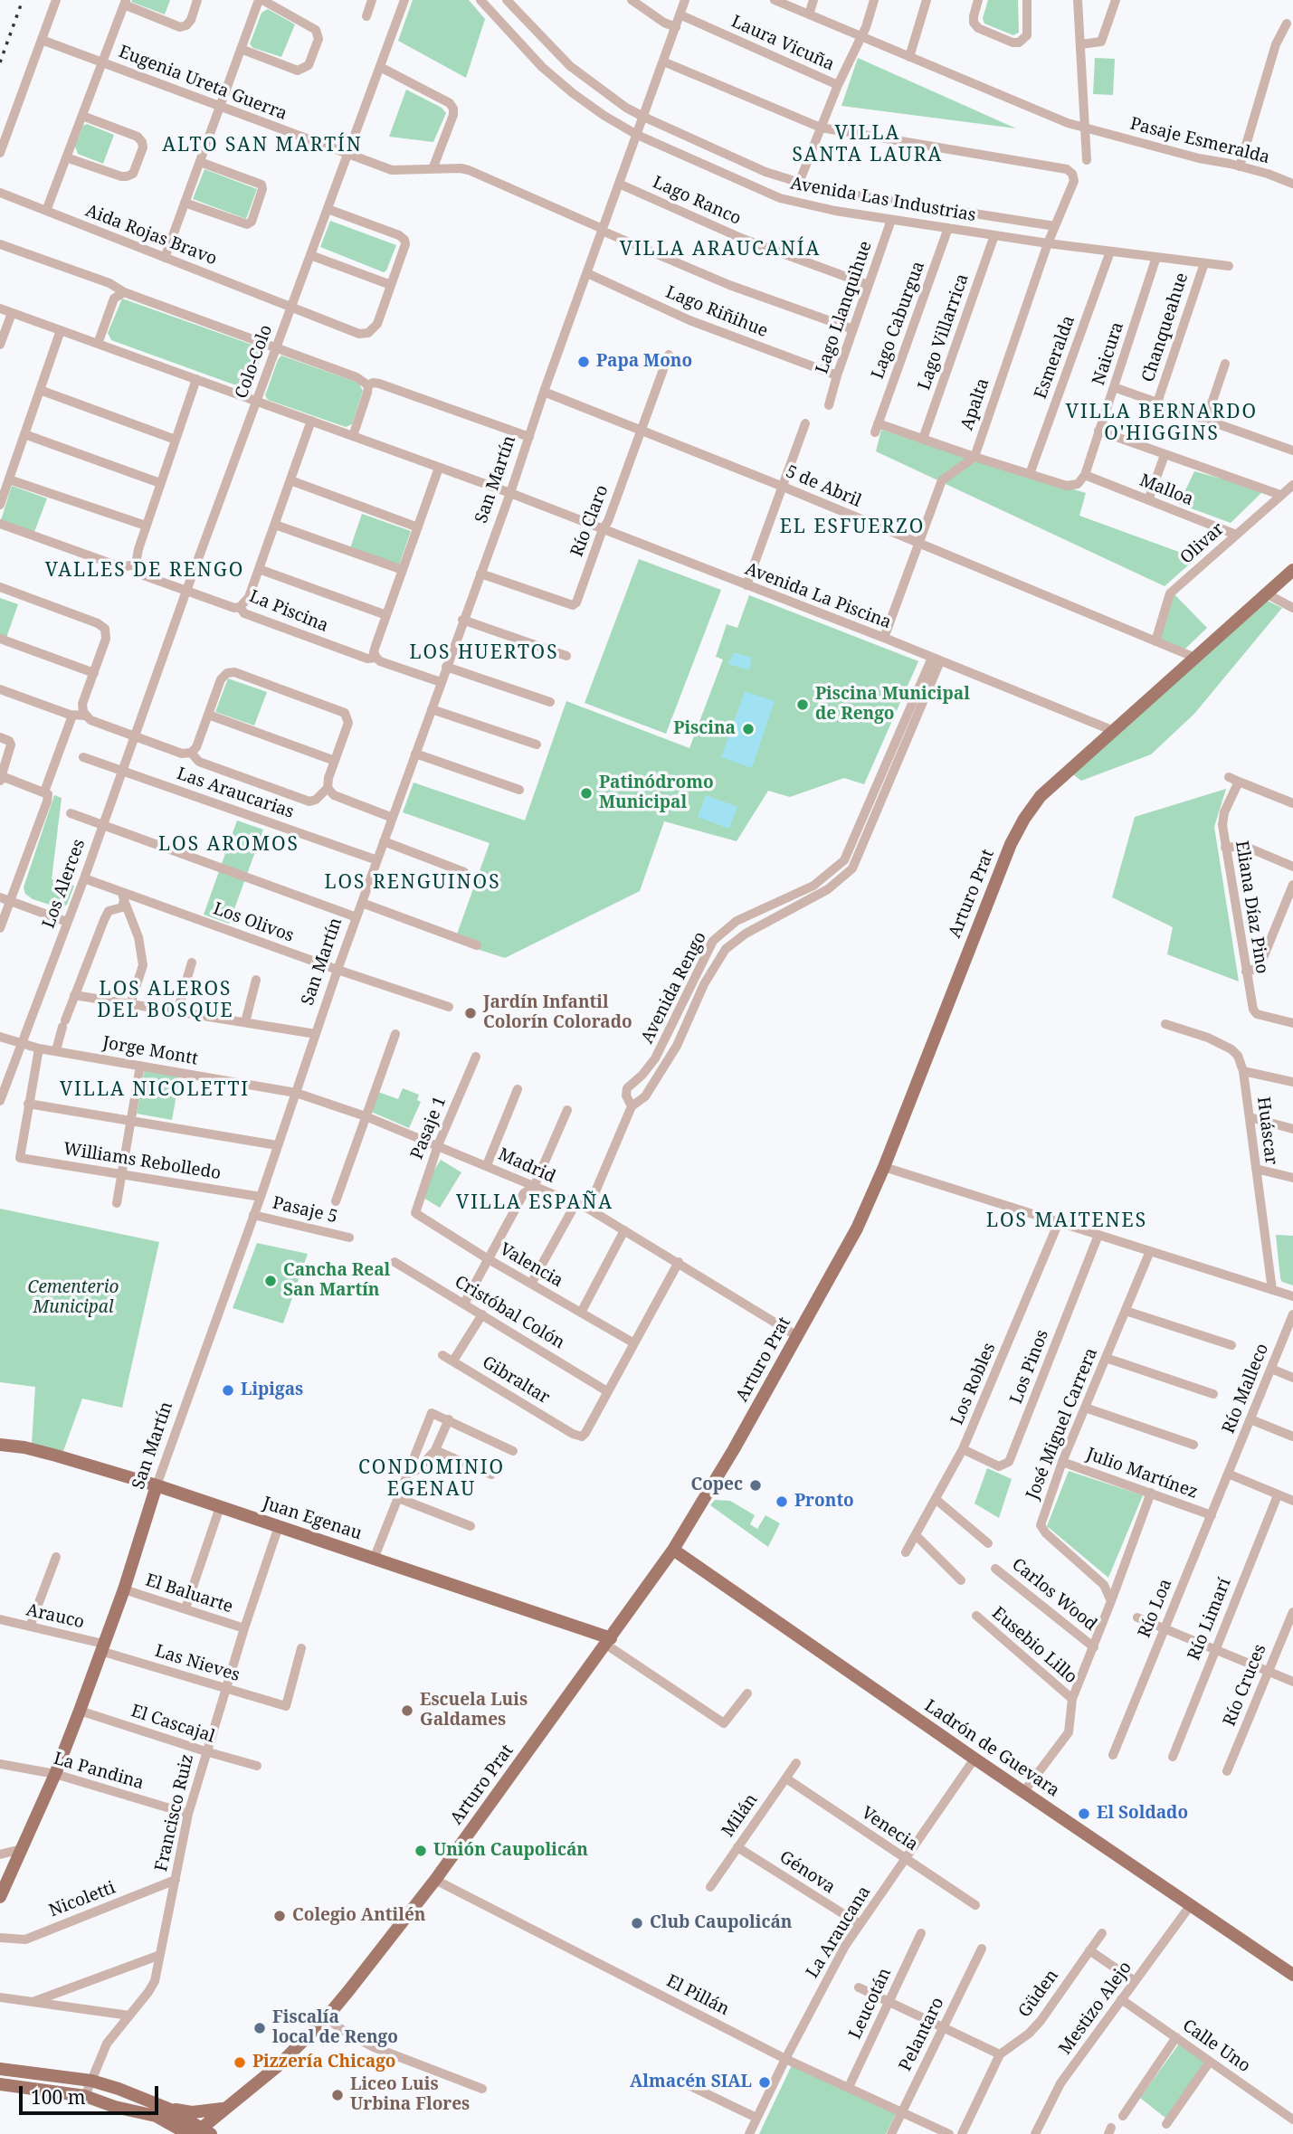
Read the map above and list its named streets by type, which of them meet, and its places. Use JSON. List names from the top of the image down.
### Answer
{
  "streets": {
    "main road": [
      "San Martín",
      "Arturo Prat",
      "Juan Egenau",
      "Ladrón de Guevara"
    ],
    "street": [
      "Laura Vicuña",
      "Eugenia Ureta Guerra",
      "Pasaje Esmeralda",
      "Avenida Las Industrias",
      "Lago Ranco",
      "Aida Rojas Bravo",
      "Lago Llanquihue",
      "Lago Riñihue",
      "Lago Caburgua",
      "Chanqueahue",
      "Lago Villarrica",
      "Naicura",
      "Esmeralda",
      "Colo-Colo",
      "Apalta",
      "5 de Abril",
      "Malloa",
      "Río Claro",
      "Olivar",
      "Avenida La Piscina",
      "La Piscina",
      "Las Araucarias",
      "Los Alerces",
      "Eliana Díaz Pino",
      "Los Olivos",
      "Avenida Rengo",
      "Jorge Montt",
      "Pasaje 1",
      "Huáscar",
      "Williams Rebolledo",
      "Madrid",
      "Pasaje 5",
      "Valencia",
      "Cristóbal Colón",
      "Los Pinos",
      "Gibraltar",
      "Los Robles",
      "Río Malleco",
      "José Miguel Carrera",
      "Julio Martínez",
      "El Baluarte",
      "Carlos Wood",
      "Río Loa",
      "Arauco",
      "Río Limarí",
      "Eusebio Lillo",
      "Las Nieves",
      "Río Cruces",
      "El Cascajal",
      "La Pandina",
      "Francisco Ruiz",
      "Milán",
      "Venecia",
      "Génova",
      "Nicoletti",
      "La Araucana",
      "Güden",
      "El Pillán",
      "Leucotán",
      "Mestizo Alejo",
      "Pelantaro",
      "Calle Uno"
    ]
  },
  "crossings": [
    ["Laura Vicuña", "San Martín"],
    ["Eugenia Ureta Guerra", "Lago Llanquihue"],
    ["Eugenia Ureta Guerra", "Colo-Colo"],
    ["Eugenia Ureta Guerra", "San Martín"],
    ["Avenida Las Industrias", "Lago Llanquihue"],
    ["Avenida Las Industrias", "Lago Caburgua"],
    ["Avenida Las Industrias", "Chanqueahue"],
    ["Avenida Las Industrias", "Lago Villarrica"],
    ["Avenida Las Industrias", "Naicura"],
    ["Avenida Las Industrias", "Esmeralda"],
    ["Avenida Las Industrias", "Apalta"],
    ["Avenida Las Industrias", "San Martín"],
    ["Lago Ranco", "Lago Llanquihue"],
    ["Lago Ranco", "San Martín"],
    ["Aida Rojas Bravo", "Colo-Colo"],
    ["Lago Llanquihue", "Lago Riñihue"],
    ["Lago Riñihue", "San Martín"],
    ["Lago Caburgua", "Lago Villarrica"],
    ["Lago Caburgua", "Apalta"],
    ["Naicura", "Malloa"],
    ["Colo-Colo", "La Piscina"],
    ["Colo-Colo", "Los Alerces"],
    ["Apalta", "5 de Abril"],
    ["Apalta", "Avenida La Piscina"],
    ["San Martín", "5 de Abril"],
    ["San Martín", "Río Claro"],
    ["San Martín", "Avenida La Piscina"],
    ["San Martín", "La Piscina"],
    ["San Martín", "Las Araucarias"],
    ["San Martín", "Los Olivos"],
    ["San Martín", "Jorge Montt"],
    ["San Martín", "Williams Rebolledo"],
    ["San Martín", "Madrid"],
    ["San Martín", "Pasaje 5"],
    ["San Martín", "Juan Egenau"],
    ["San Martín", "El Baluarte"],
    ["San Martín", "Arauco"],
    ["San Martín", "Las Nieves"],
    ["San Martín", "El Cascajal"],
    ["San Martín", "La Pandina"],
    ["5 de Abril", "Río Claro"],
    ["5 de Abril", "Olivar"],
    ["5 de Abril", "Arturo Prat"],
    ["Malloa", "Olivar"],
    ["Río Claro", "Avenida La Piscina"],
    ["Avenida La Piscina", "Arturo Prat"],
    ["Avenida La Piscina", "Avenida Rengo"],
    ["Las Araucarias", "Los Alerces"],
    ["Los Alerces", "Los Olivos"],
    ["Los Alerces", "Jorge Montt"],
    ["Arturo Prat", "Madrid"],
    ["Arturo Prat", "Juan Egenau"],
    ["Arturo Prat", "Ladrón de Guevara"],
    ["Arturo Prat", "El Pillán"],
    ["Avenida Rengo", "Madrid"],
    ["Jorge Montt", "Madrid"],
    ["Pasaje 1", "Madrid"],
    ["Pasaje 1", "Valencia"],
    ["Cristóbal Colón", "Gibraltar"],
    ["Los Pinos", "Los Robles"],
    ["Río Malleco", "Río Loa"],
    ["José Miguel Carrera", "Julio Martínez"],
    ["Julio Martínez", "Río Loa"],
    ["Juan Egenau", "Francisco Ruiz"],
    ["El Baluarte", "Francisco Ruiz"],
    ["Arauco", "Las Nieves"],
    ["Las Nieves", "Francisco Ruiz"],
    ["El Cascajal", "Francisco Ruiz"],
    ["Ladrón de Guevara", "La Araucana"],
    ["Ladrón de Guevara", "Mestizo Alejo"],
    ["La Pandina", "Francisco Ruiz"],
    ["Francisco Ruiz", "Nicoletti"],
    ["Milán", "Venecia"],
    ["Milán", "Génova"],
    ["Venecia", "La Araucana"],
    ["Génova", "La Araucana"],
    ["La Araucana", "El Pillán"],
    ["El Pillán", "Leucotán"],
    ["El Pillán", "Pelantaro"],
    ["Mestizo Alejo", "Calle Uno"]
  ],
  "districts": [
    "VILLA SANTA LAURA",
    "ALTO SAN MARTÍN",
    "VILLA ARAUCANÍA",
    "VILLA BERNARDO O'HIGGINS",
    "EL ESFUERZO",
    "VALLES DE RENGO",
    "LOS HUERTOS",
    "LOS AROMOS",
    "LOS RENGUINOS",
    "LOS ALEROS DEL BOSQUE",
    "VILLA NICOLETTI",
    "VILLA ESPAÑA",
    "LOS MAITENES",
    "CONDOMINIO EGENAU"
  ],
  "parks": ["Cementerio Municipal"],
  "places": [
    "Papa Mono",
    "Piscina Municipal de Rengo",
    "Piscina",
    "Patinódromo Municipal",
    "Jardín Infantil Colorín Colorado",
    "Cancha Real San Martín",
    "Lipigas",
    "Copec",
    "Pronto",
    "Escuela Luis Galdames",
    "El Soldado",
    "Unión Caupolicán",
    "Colegio Antilén",
    "Club Caupolicán",
    "Fiscalía local de Rengo",
    "Pizzería Chicago",
    "Almacén SIAL",
    "Liceo Luis Urbina Flores"
  ],
  "scale_bar": "100 m"
}
